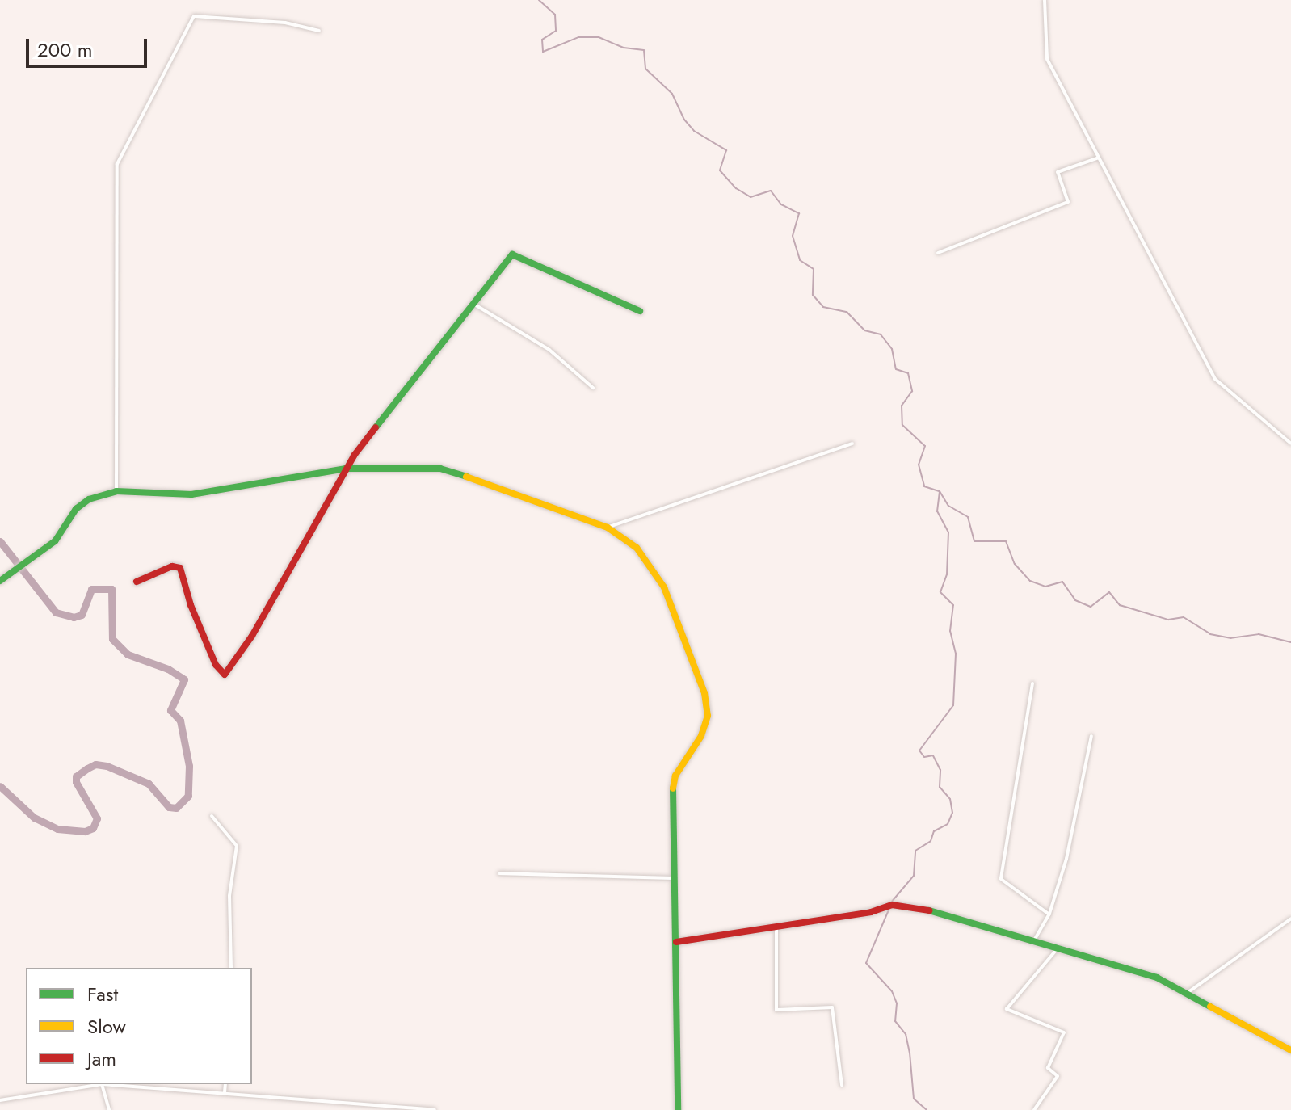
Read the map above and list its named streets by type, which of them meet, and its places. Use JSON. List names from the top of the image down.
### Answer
{
  "legend": ["Fast", "Slow", "Jam"],
  "scale_bar": "200 m"
}
